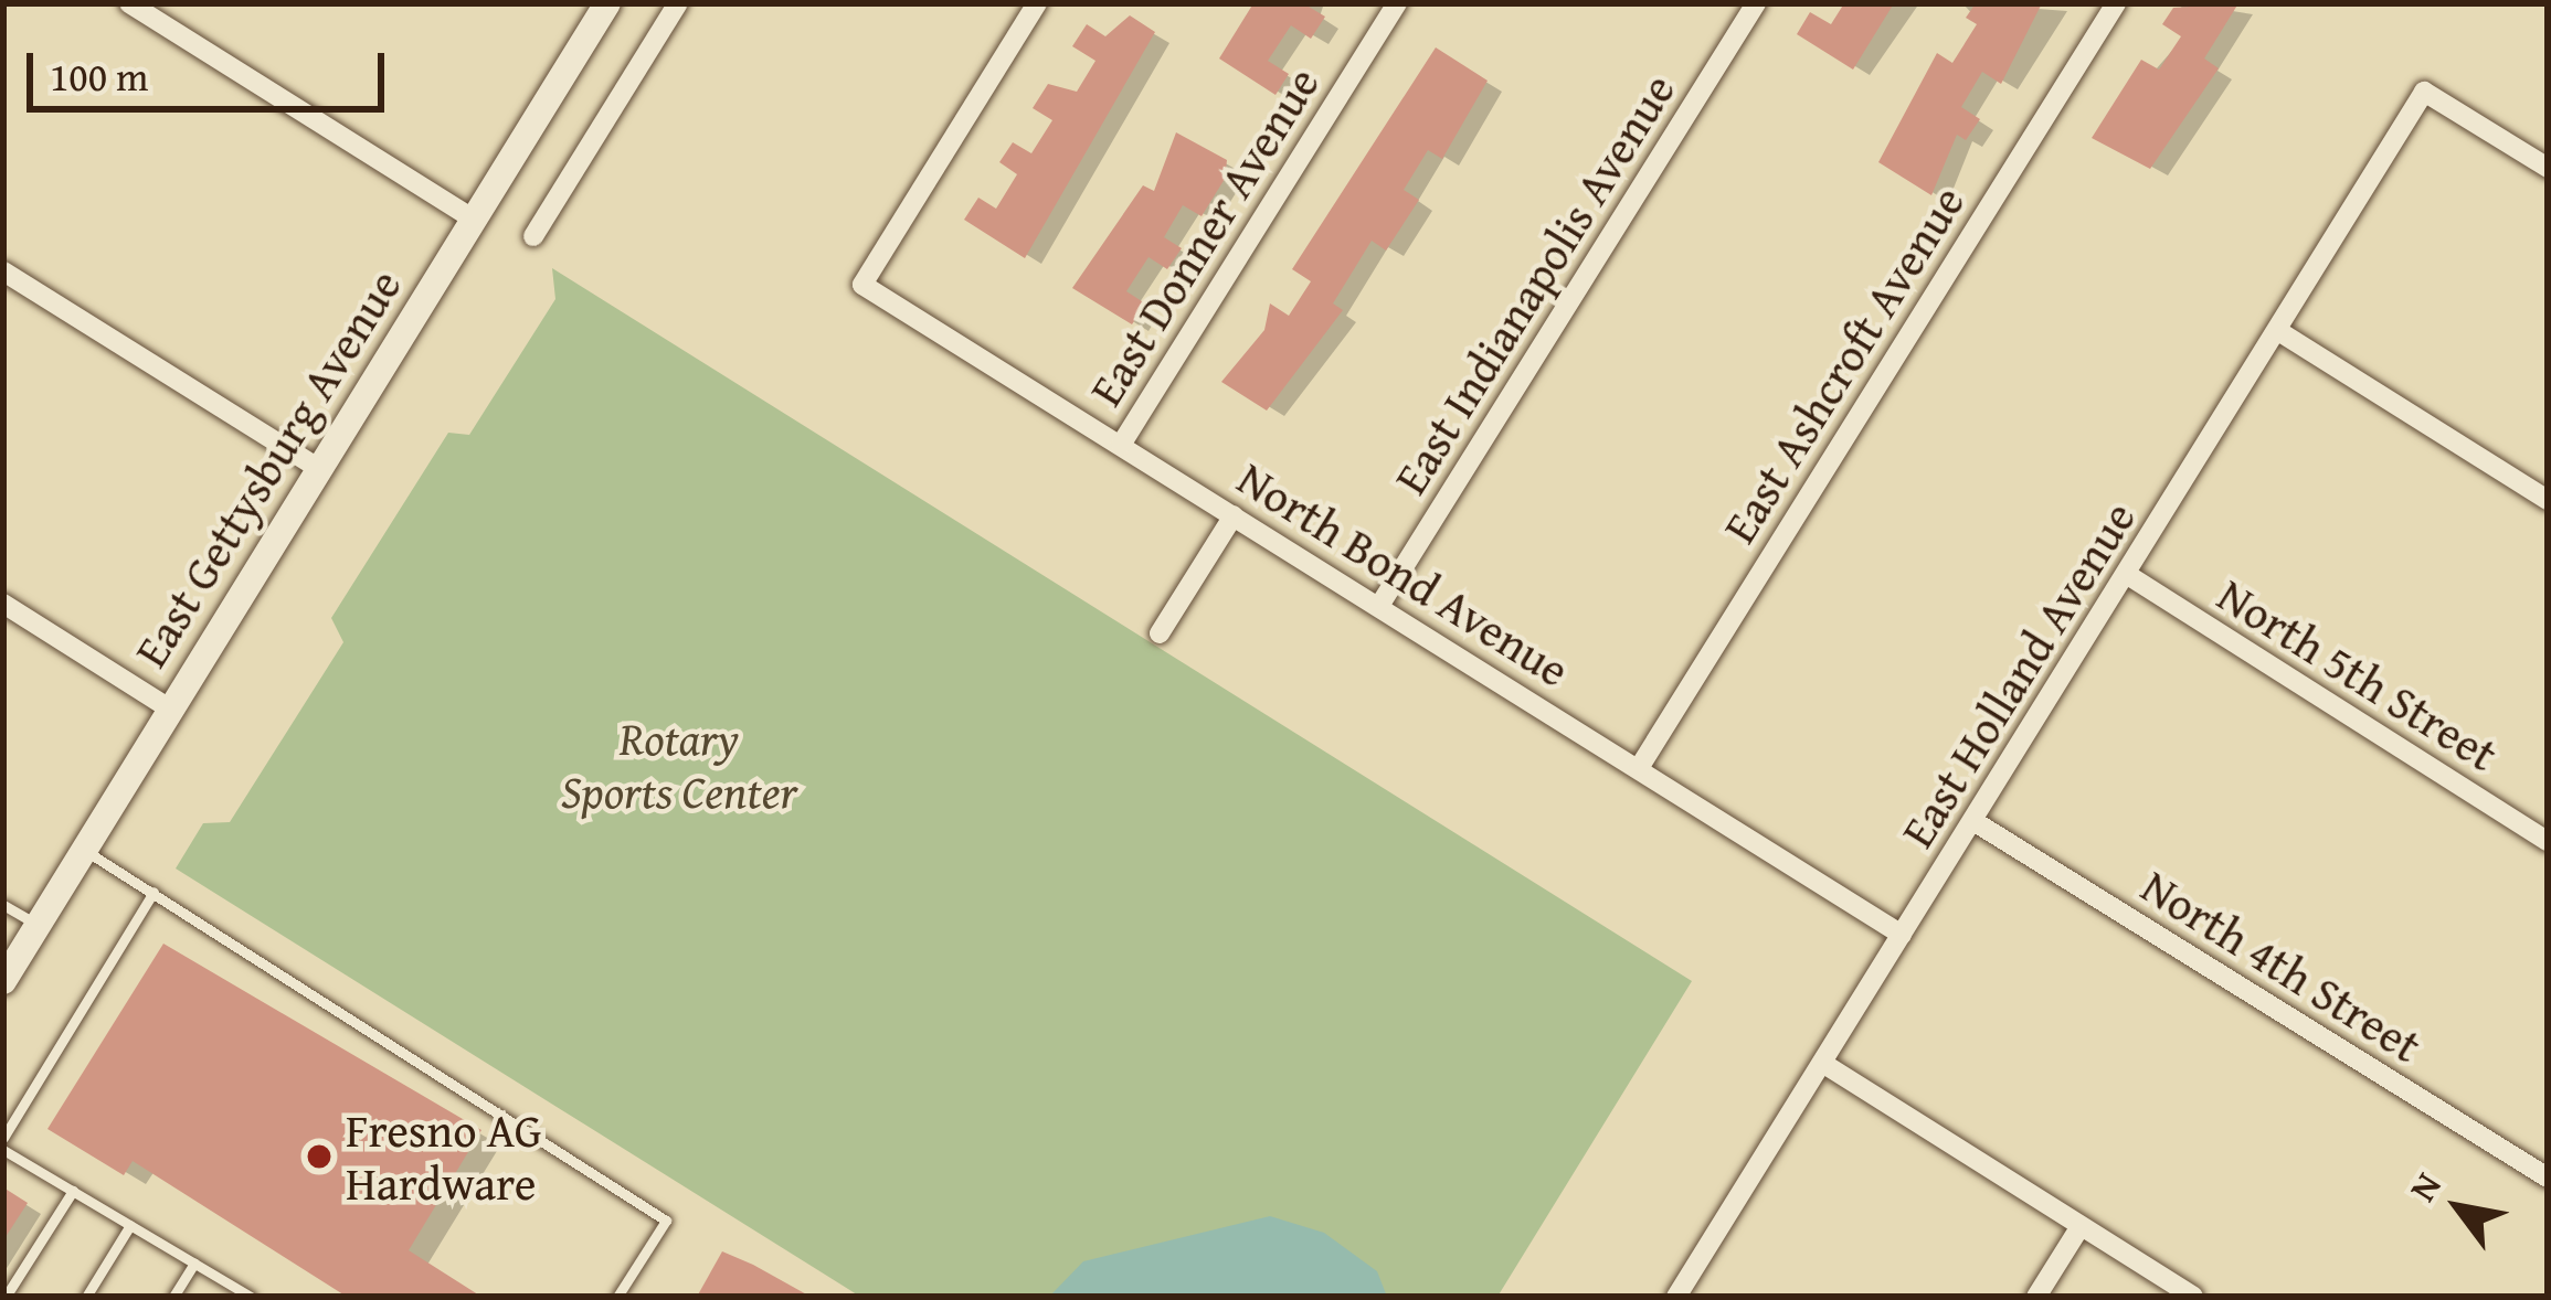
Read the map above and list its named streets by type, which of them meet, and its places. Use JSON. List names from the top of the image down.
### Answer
{
  "streets": {
    "street": [
      "East Donner Avenue",
      "East Indianapolis Avenue",
      "East Ashcroft Avenue",
      "East Gettysburg Avenue",
      "North Bond Avenue",
      "East Holland Avenue",
      "North 5th Street",
      "North 4th Street"
    ]
  },
  "crossings": [
    ["East Donner Avenue", "North Bond Avenue"],
    ["East Indianapolis Avenue", "North Bond Avenue"],
    ["East Ashcroft Avenue", "North Bond Avenue"],
    ["North Bond Avenue", "East Holland Avenue"],
    ["East Holland Avenue", "North 5th Street"],
    ["East Holland Avenue", "North 4th Street"]
  ],
  "parks": ["Rotary Sports Center"],
  "places": ["Fresno AG Hardware"],
  "scale_bar": "100 m",
  "north": "top left"
}
